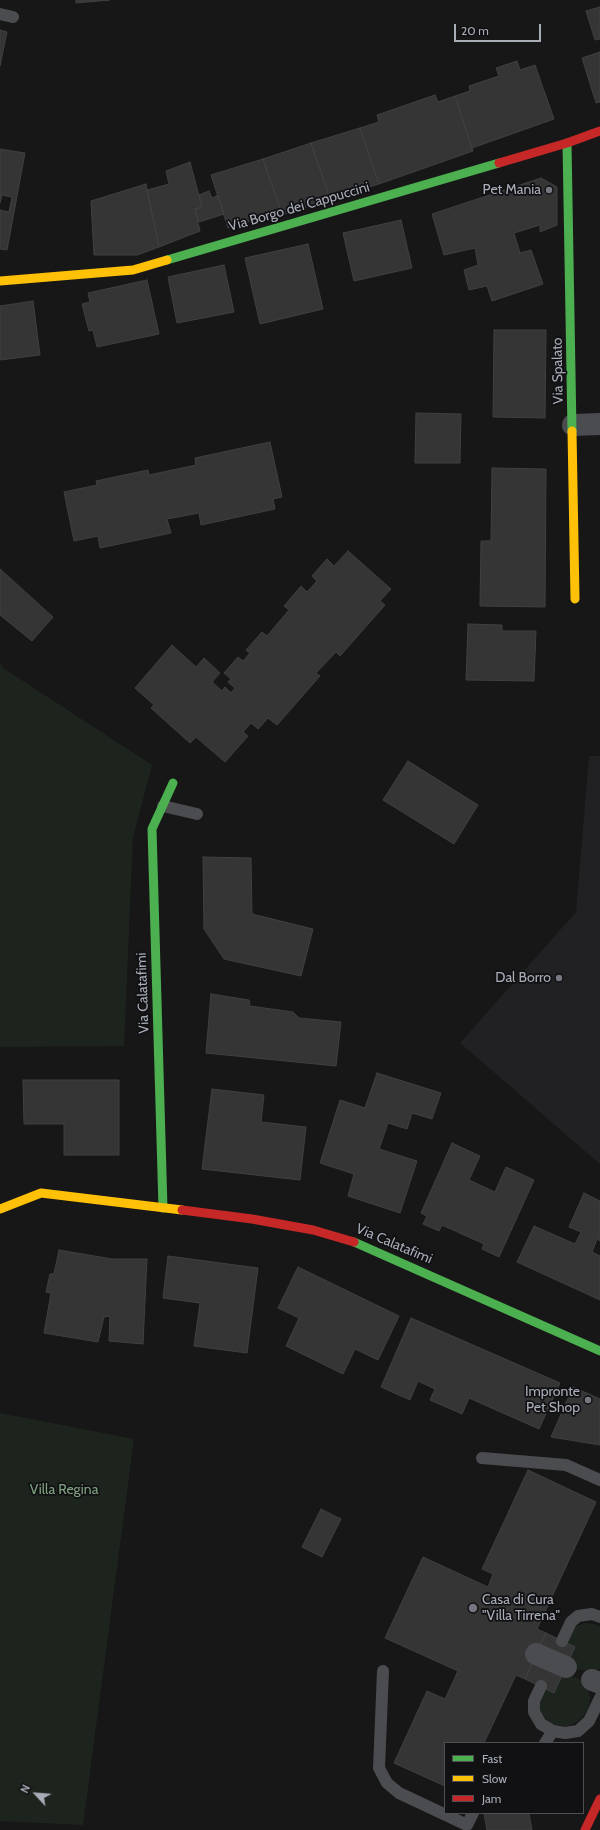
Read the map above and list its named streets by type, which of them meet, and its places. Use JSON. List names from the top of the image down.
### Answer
{
  "streets": {
    "street": ["Via Borgo dei Cappuccini", "Via Spalato", "Via Calatafimi"]
  },
  "crossings": [
    ["Via Borgo dei Cappuccini", "Via Spalato"]
  ],
  "parks": ["Villa Regina"],
  "places": [
    "Pet Mania",
    "Dal Borro",
    "Impronte Pet Shop",
    "Casa di Cura \"Villa Tirrena\""
  ],
  "legend": ["Fast", "Slow", "Jam"],
  "scale_bar": "20 m",
  "north": "top left"
}
